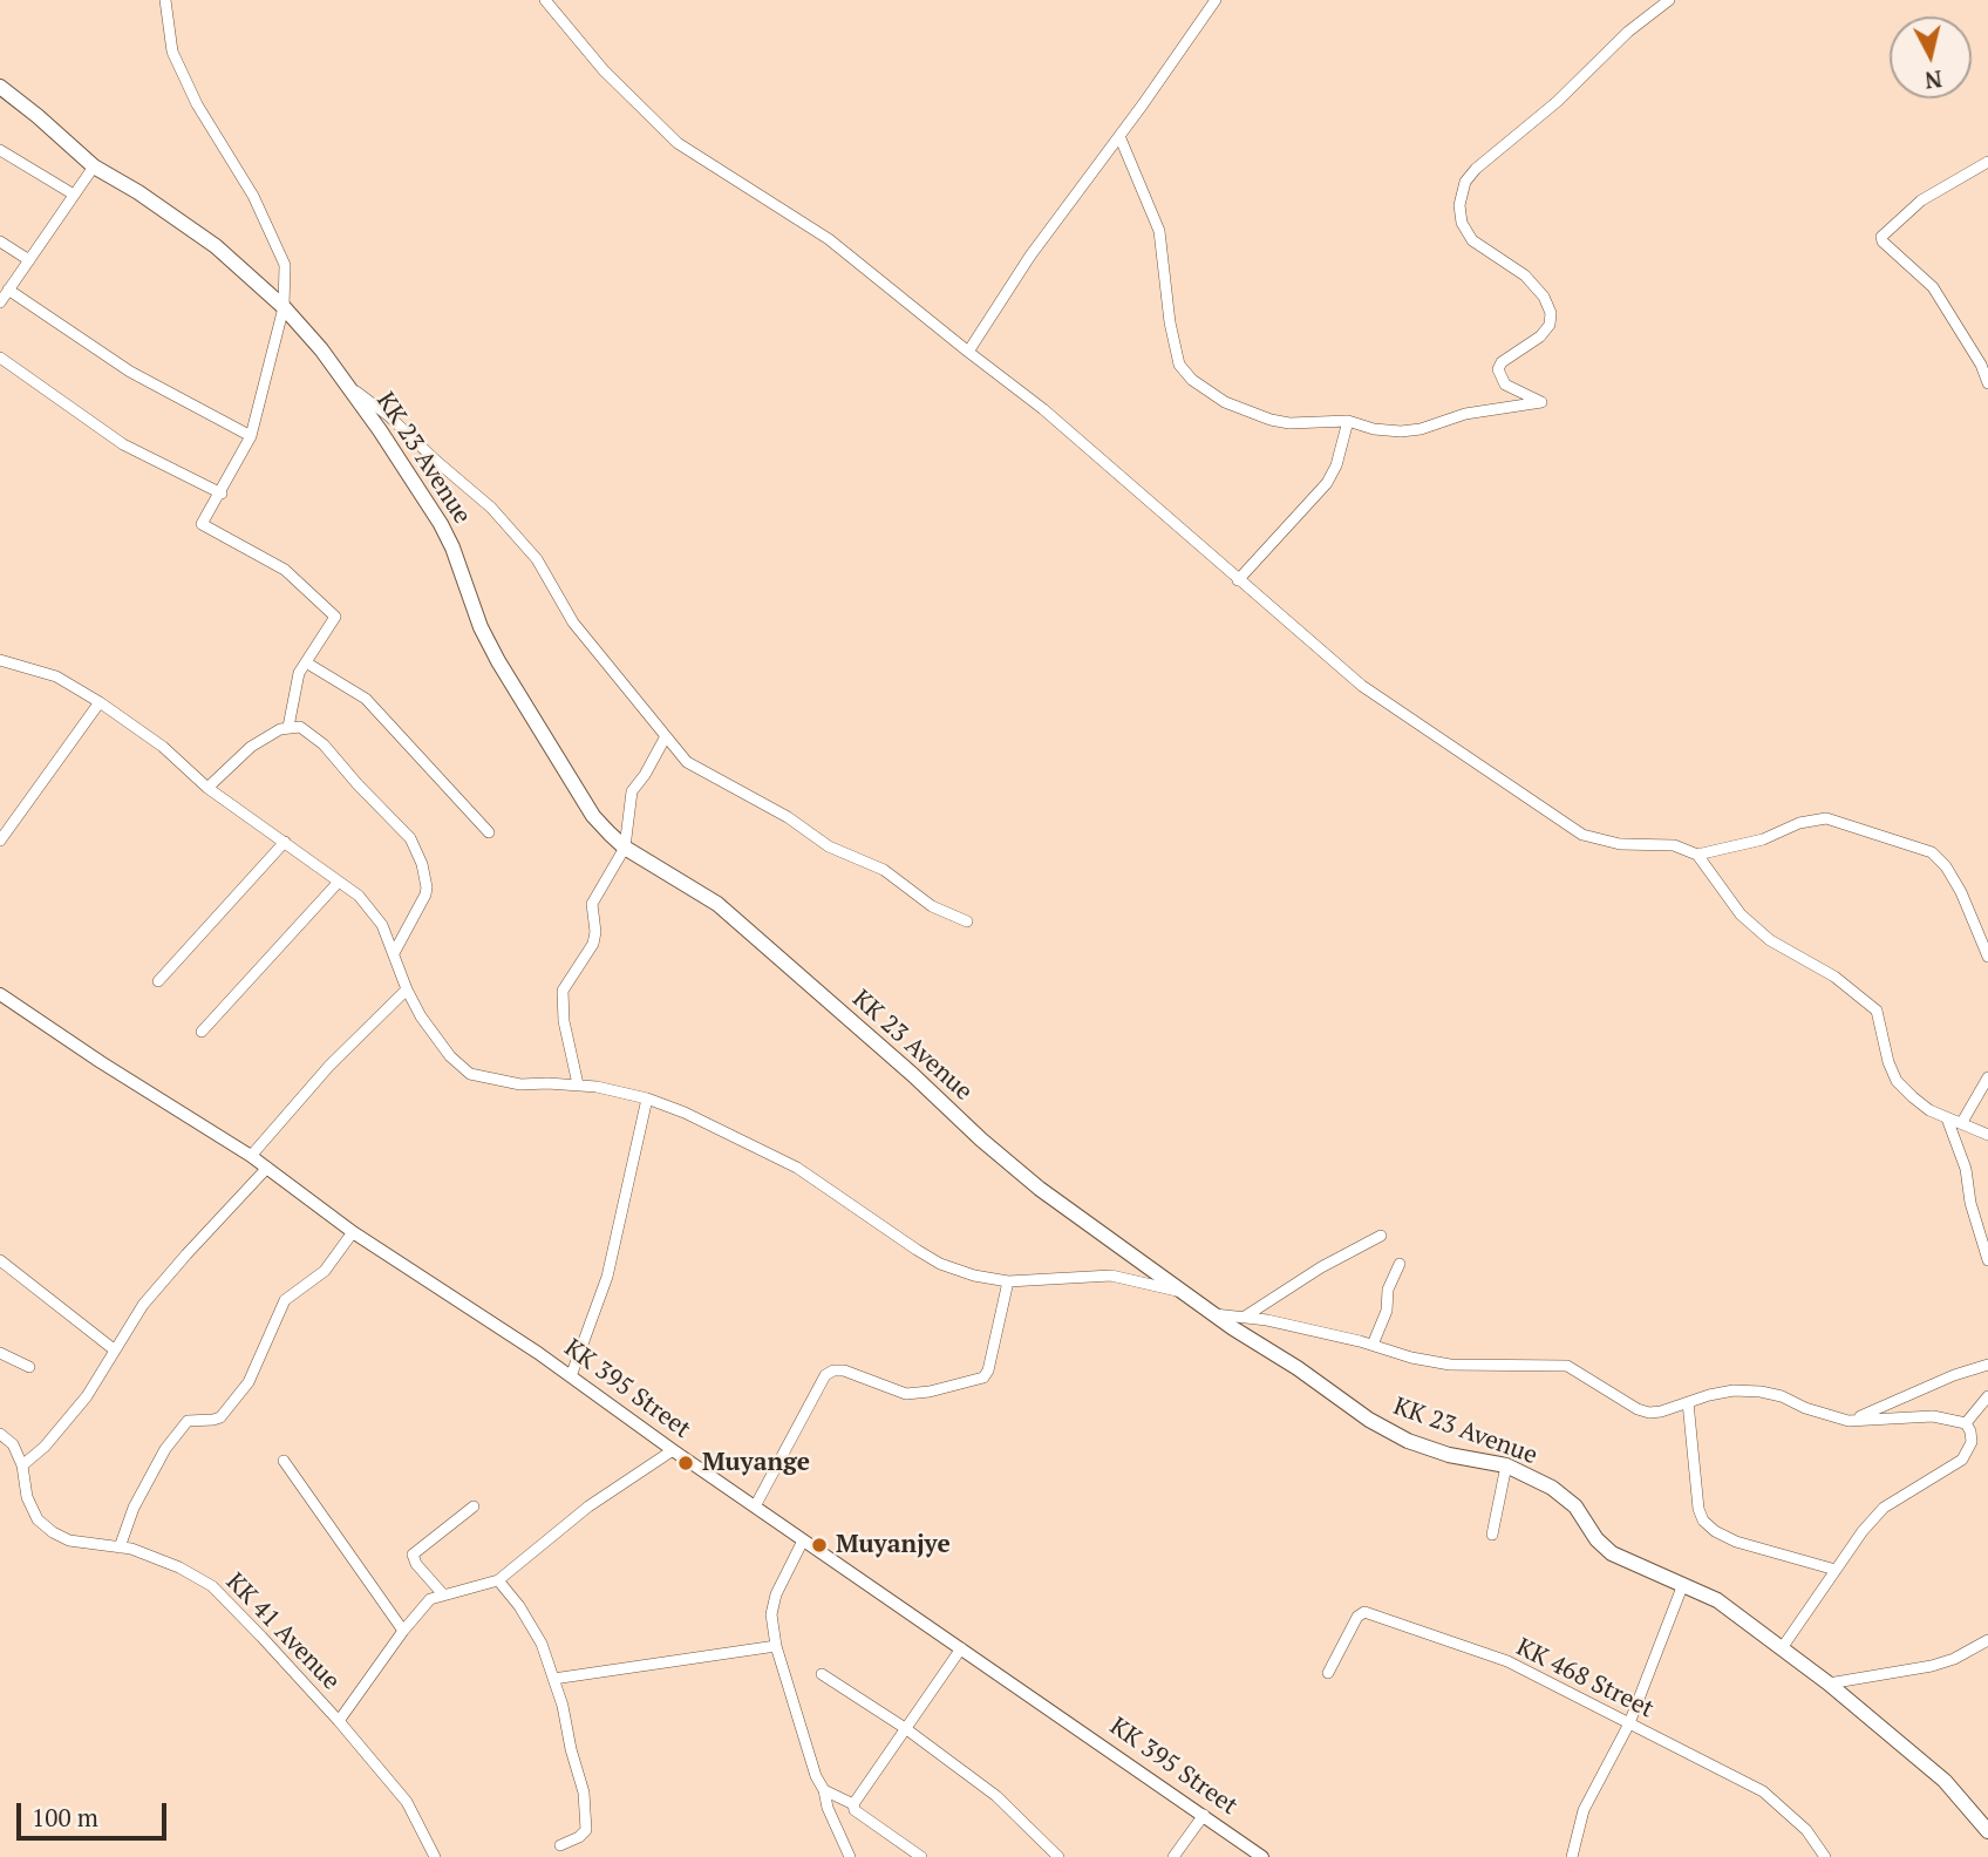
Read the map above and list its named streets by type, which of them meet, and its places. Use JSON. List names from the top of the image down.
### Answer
{
  "streets": {
    "main road": ["KK 23 Avenue"],
    "street": ["KK 395 Street", "KK 41 Avenue", "KK 468 Street"]
  },
  "places": ["Muyange", "Muyanjye"],
  "scale_bar": "100 m",
  "north": "bottom"
}
